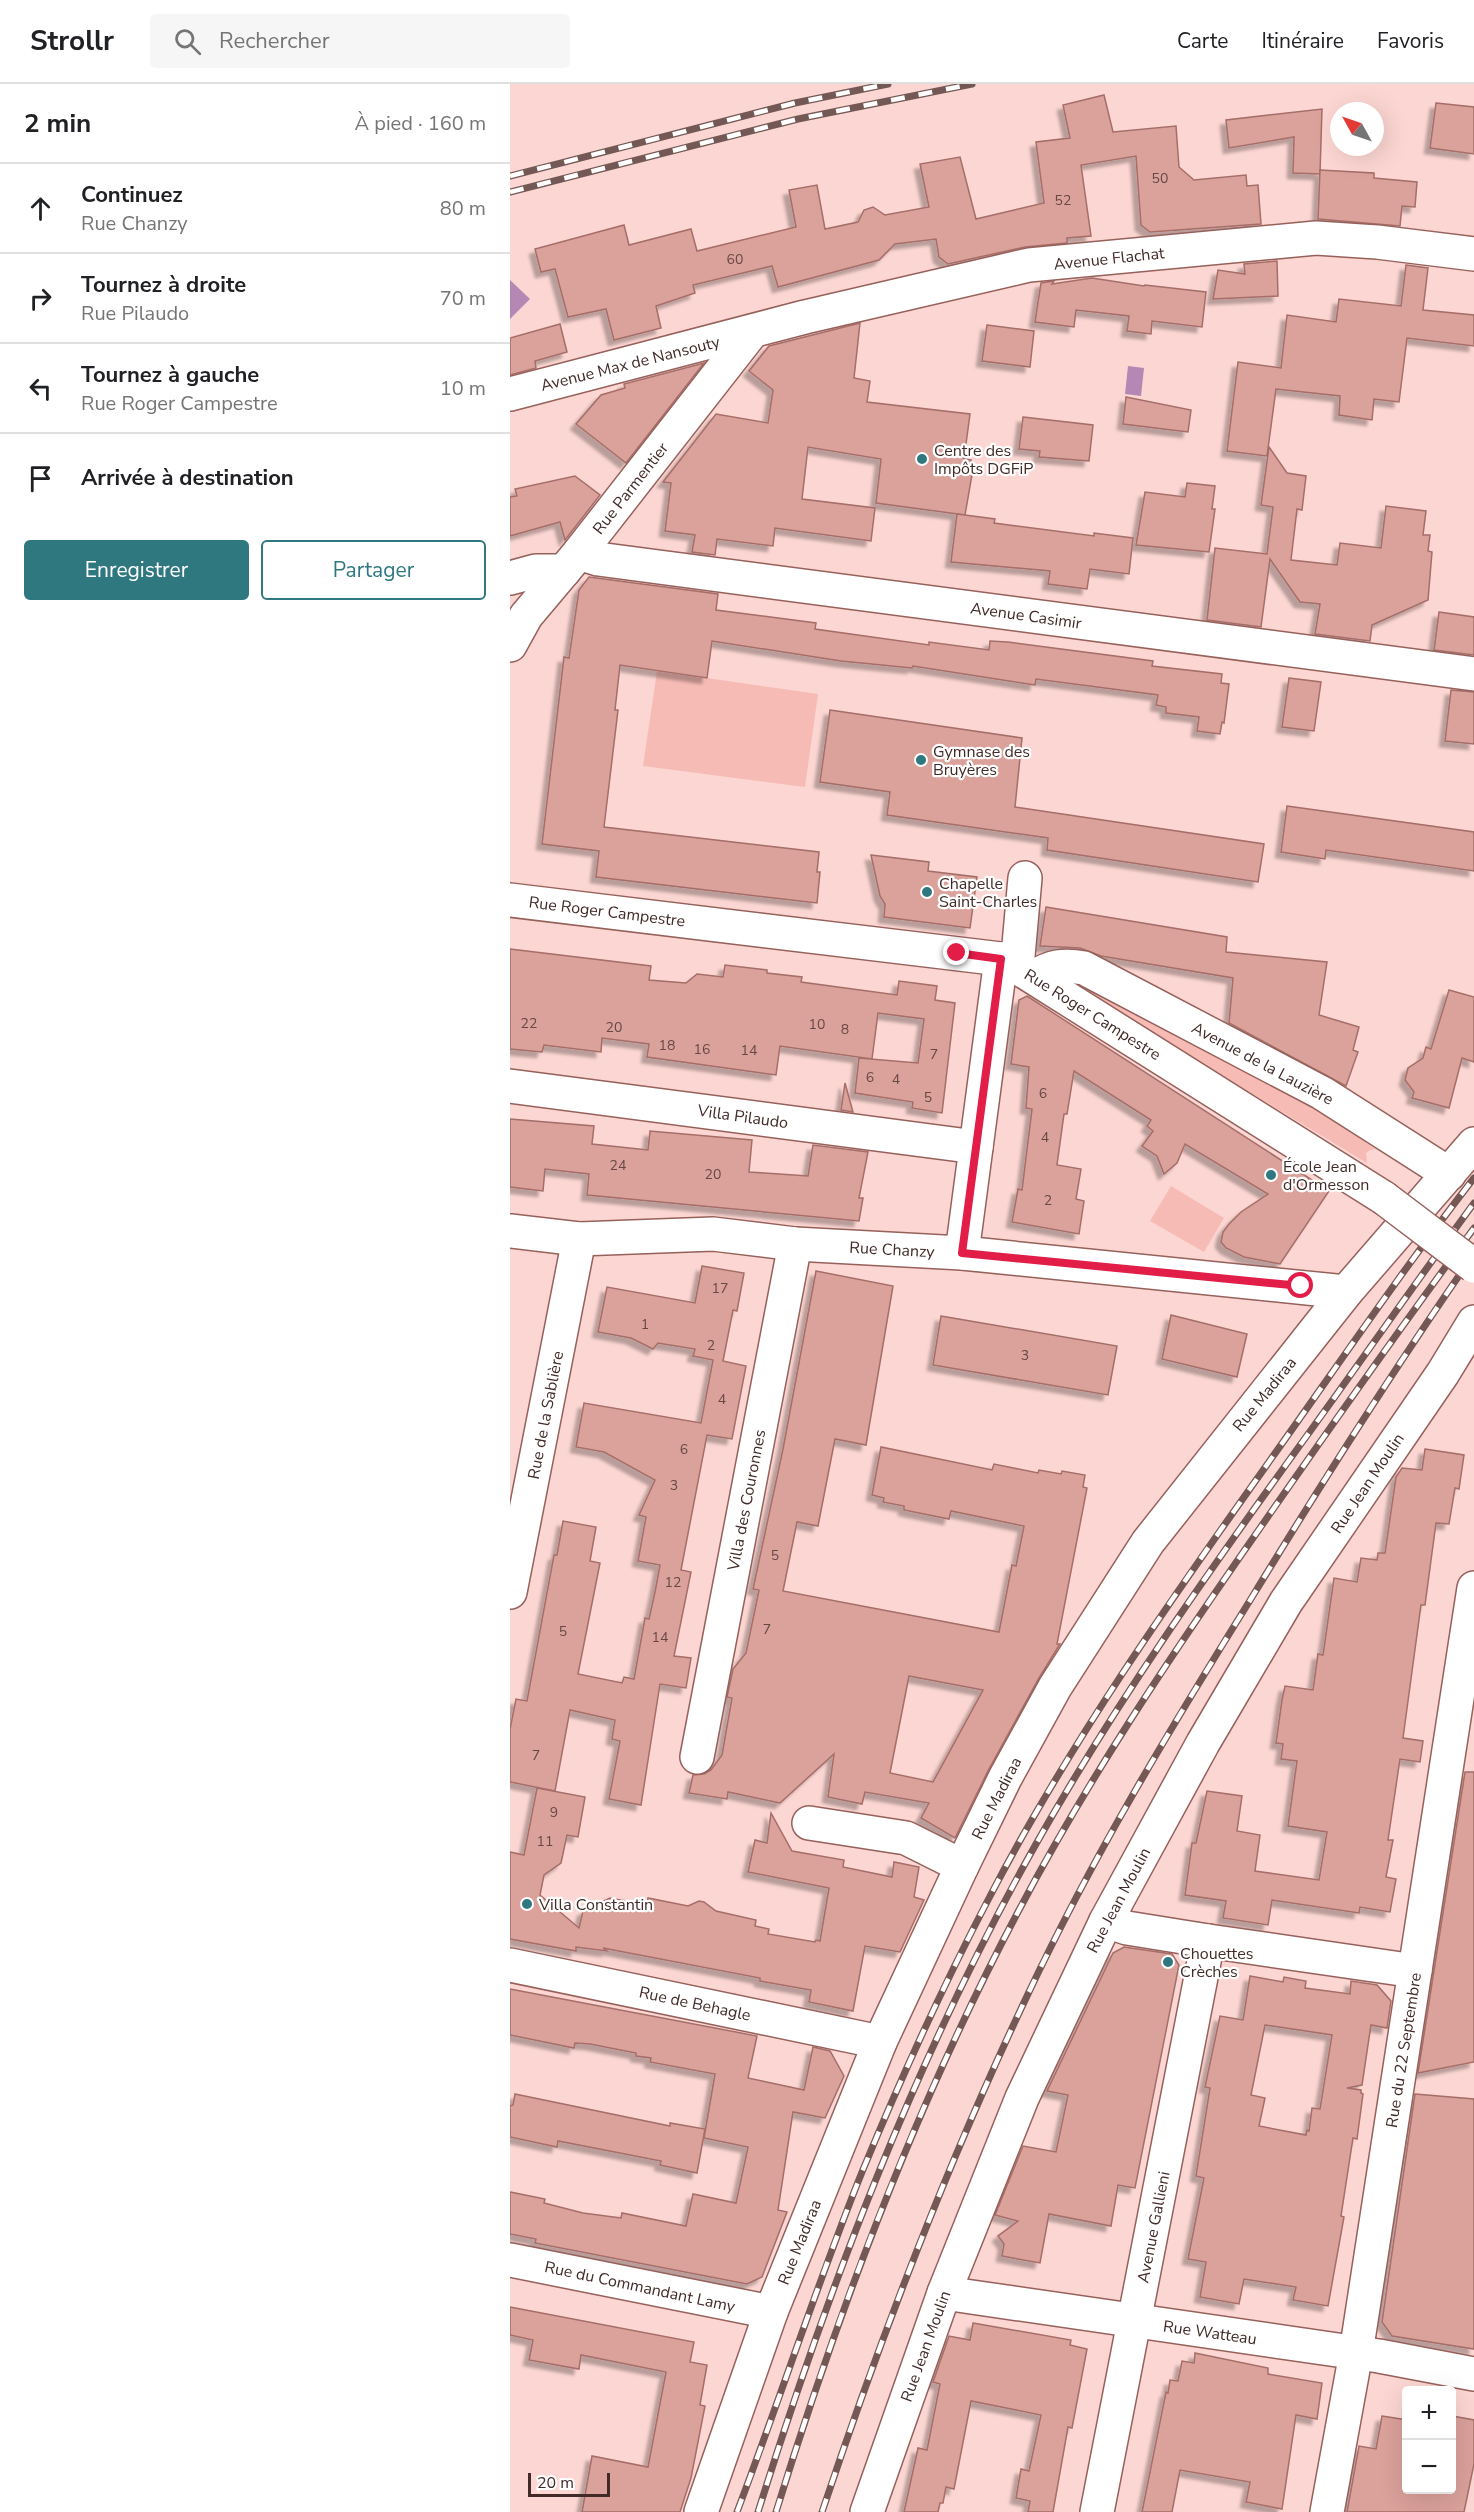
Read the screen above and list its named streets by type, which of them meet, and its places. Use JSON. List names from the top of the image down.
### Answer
{
  "streets": {
    "street": [
      "Avenue Flachat",
      "Avenue Max de Nansouty",
      "Rue Parmentier",
      "Avenue Casimir",
      "Rue Roger Campestre",
      "Avenue de la Lauzière",
      "Villa Pilaudo",
      "Rue Chanzy",
      "Rue Madiraa",
      "Rue de la Sablière",
      "Rue Jean Moulin",
      "Villa des Couronnes",
      "Rue de Behagle",
      "Rue du 22 Septembre",
      "Avenue Gallieni",
      "Rue du Commandant Lamy",
      "Rue Watteau"
    ]
  },
  "crossings": [
    ["Avenue Flachat", "Avenue Max de Nansouty"],
    ["Avenue Flachat", "Rue Parmentier"],
    ["Avenue Max de Nansouty", "Rue Parmentier"],
    ["Rue Parmentier", "Avenue Casimir"],
    ["Rue Roger Campestre", "Avenue de la Lauzière"],
    ["Avenue de la Lauzière", "Rue Madiraa"],
    ["Rue Chanzy", "Rue Madiraa"],
    ["Rue Chanzy", "Rue de la Sablière"],
    ["Rue Chanzy", "Villa des Couronnes"],
    ["Rue Madiraa", "Rue de Behagle"],
    ["Rue Madiraa", "Rue du Commandant Lamy"],
    ["Rue Jean Moulin", "Rue Watteau"],
    ["Rue du 22 Septembre", "Rue Watteau"],
    ["Avenue Gallieni", "Rue Watteau"]
  ],
  "places": [
    "Centre des Impôts DGFiP",
    "Gymnase des Bruyères",
    "Chapelle Saint-Charles",
    "École Jean d'Ormesson",
    "Villa Constantin",
    "Chouettes Crèches"
  ],
  "house_numbers": [
    "50",
    "52",
    "60",
    "22",
    "10",
    "20",
    "8",
    "18",
    "16",
    "14",
    "7",
    "6",
    "4",
    "6",
    "5",
    "4",
    "24",
    "20",
    "2",
    "17",
    "1",
    "2",
    "3",
    "4",
    "6",
    "3",
    "5",
    "12",
    "7",
    "5",
    "14",
    "7",
    "9",
    "11"
  ],
  "scale_bar": "20 m",
  "north": "top left",
  "page": {
    "header": "Strollr",
    "search": "Rechercher",
    "nav": ["Carte", "Itinéraire", "Favoris"],
    "heading": ["2 min", "À pied · 160 m"],
    "list": [
      ["Continuez", "Rue Chanzy", "80 m"],
      ["Tournez à droite", "Rue Pilaudo", "70 m"],
      ["Tournez à gauche", "Rue Roger Campestre", "10 m"],
      "Arrivée à destination"
    ],
    "buttons": ["Enregistrer", "Partager"],
    "map_buttons": ["+", "−"],
    "scale": "20 m"
  }
}
